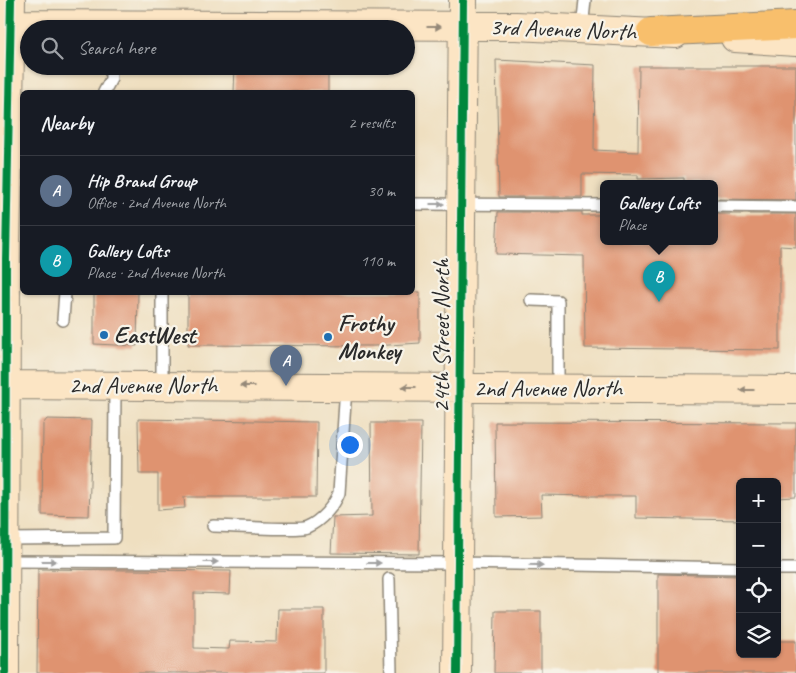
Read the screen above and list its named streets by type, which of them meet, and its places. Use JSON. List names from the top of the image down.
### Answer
{
  "streets": {
    "main road": ["3rd Avenue North", "24th Street North", "2nd Avenue North"]
  },
  "crossings": [
    ["3rd Avenue North", "24th Street North"],
    ["24th Street North", "2nd Avenue North"]
  ],
  "one_way": ["2nd Avenue North"],
  "places": ["EastWest", "Frothy Monkey"],
  "page": {
    "search": "Search here",
    "heading": ["Nearby", "2 results"],
    "list": [
      {
        "mark": "A",
        "name": "Hip Brand Group",
        "note": "Office · 2nd Avenue North",
        "value": "30 m"
      },
      {
        "mark": "B",
        "name": "Gallery Lofts",
        "note": "Place · 2nd Avenue North",
        "value": "110 m"
      }
    ],
    "popup": ["Gallery Lofts", "Place"],
    "pins": ["B", "A"],
    "map_buttons": ["+", "−"]
  }
}
